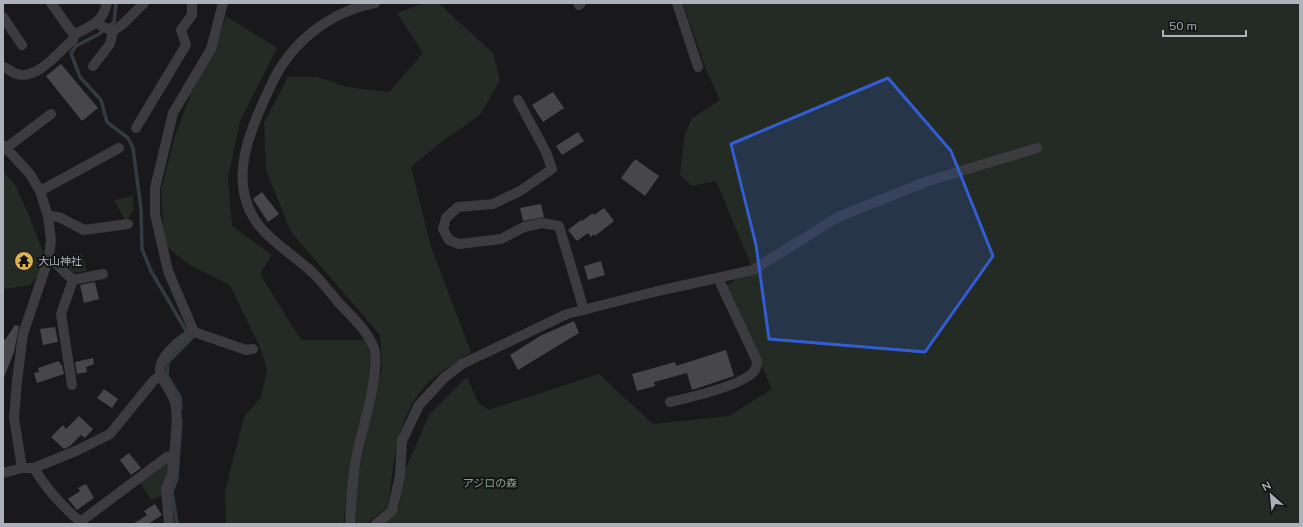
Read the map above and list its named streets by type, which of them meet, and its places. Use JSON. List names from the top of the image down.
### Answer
{
  "parks": ["アジロの森"],
  "places": {
    "temple": ["大山神社"]
  },
  "scale_bar": "50 m",
  "north": "top left"
}
